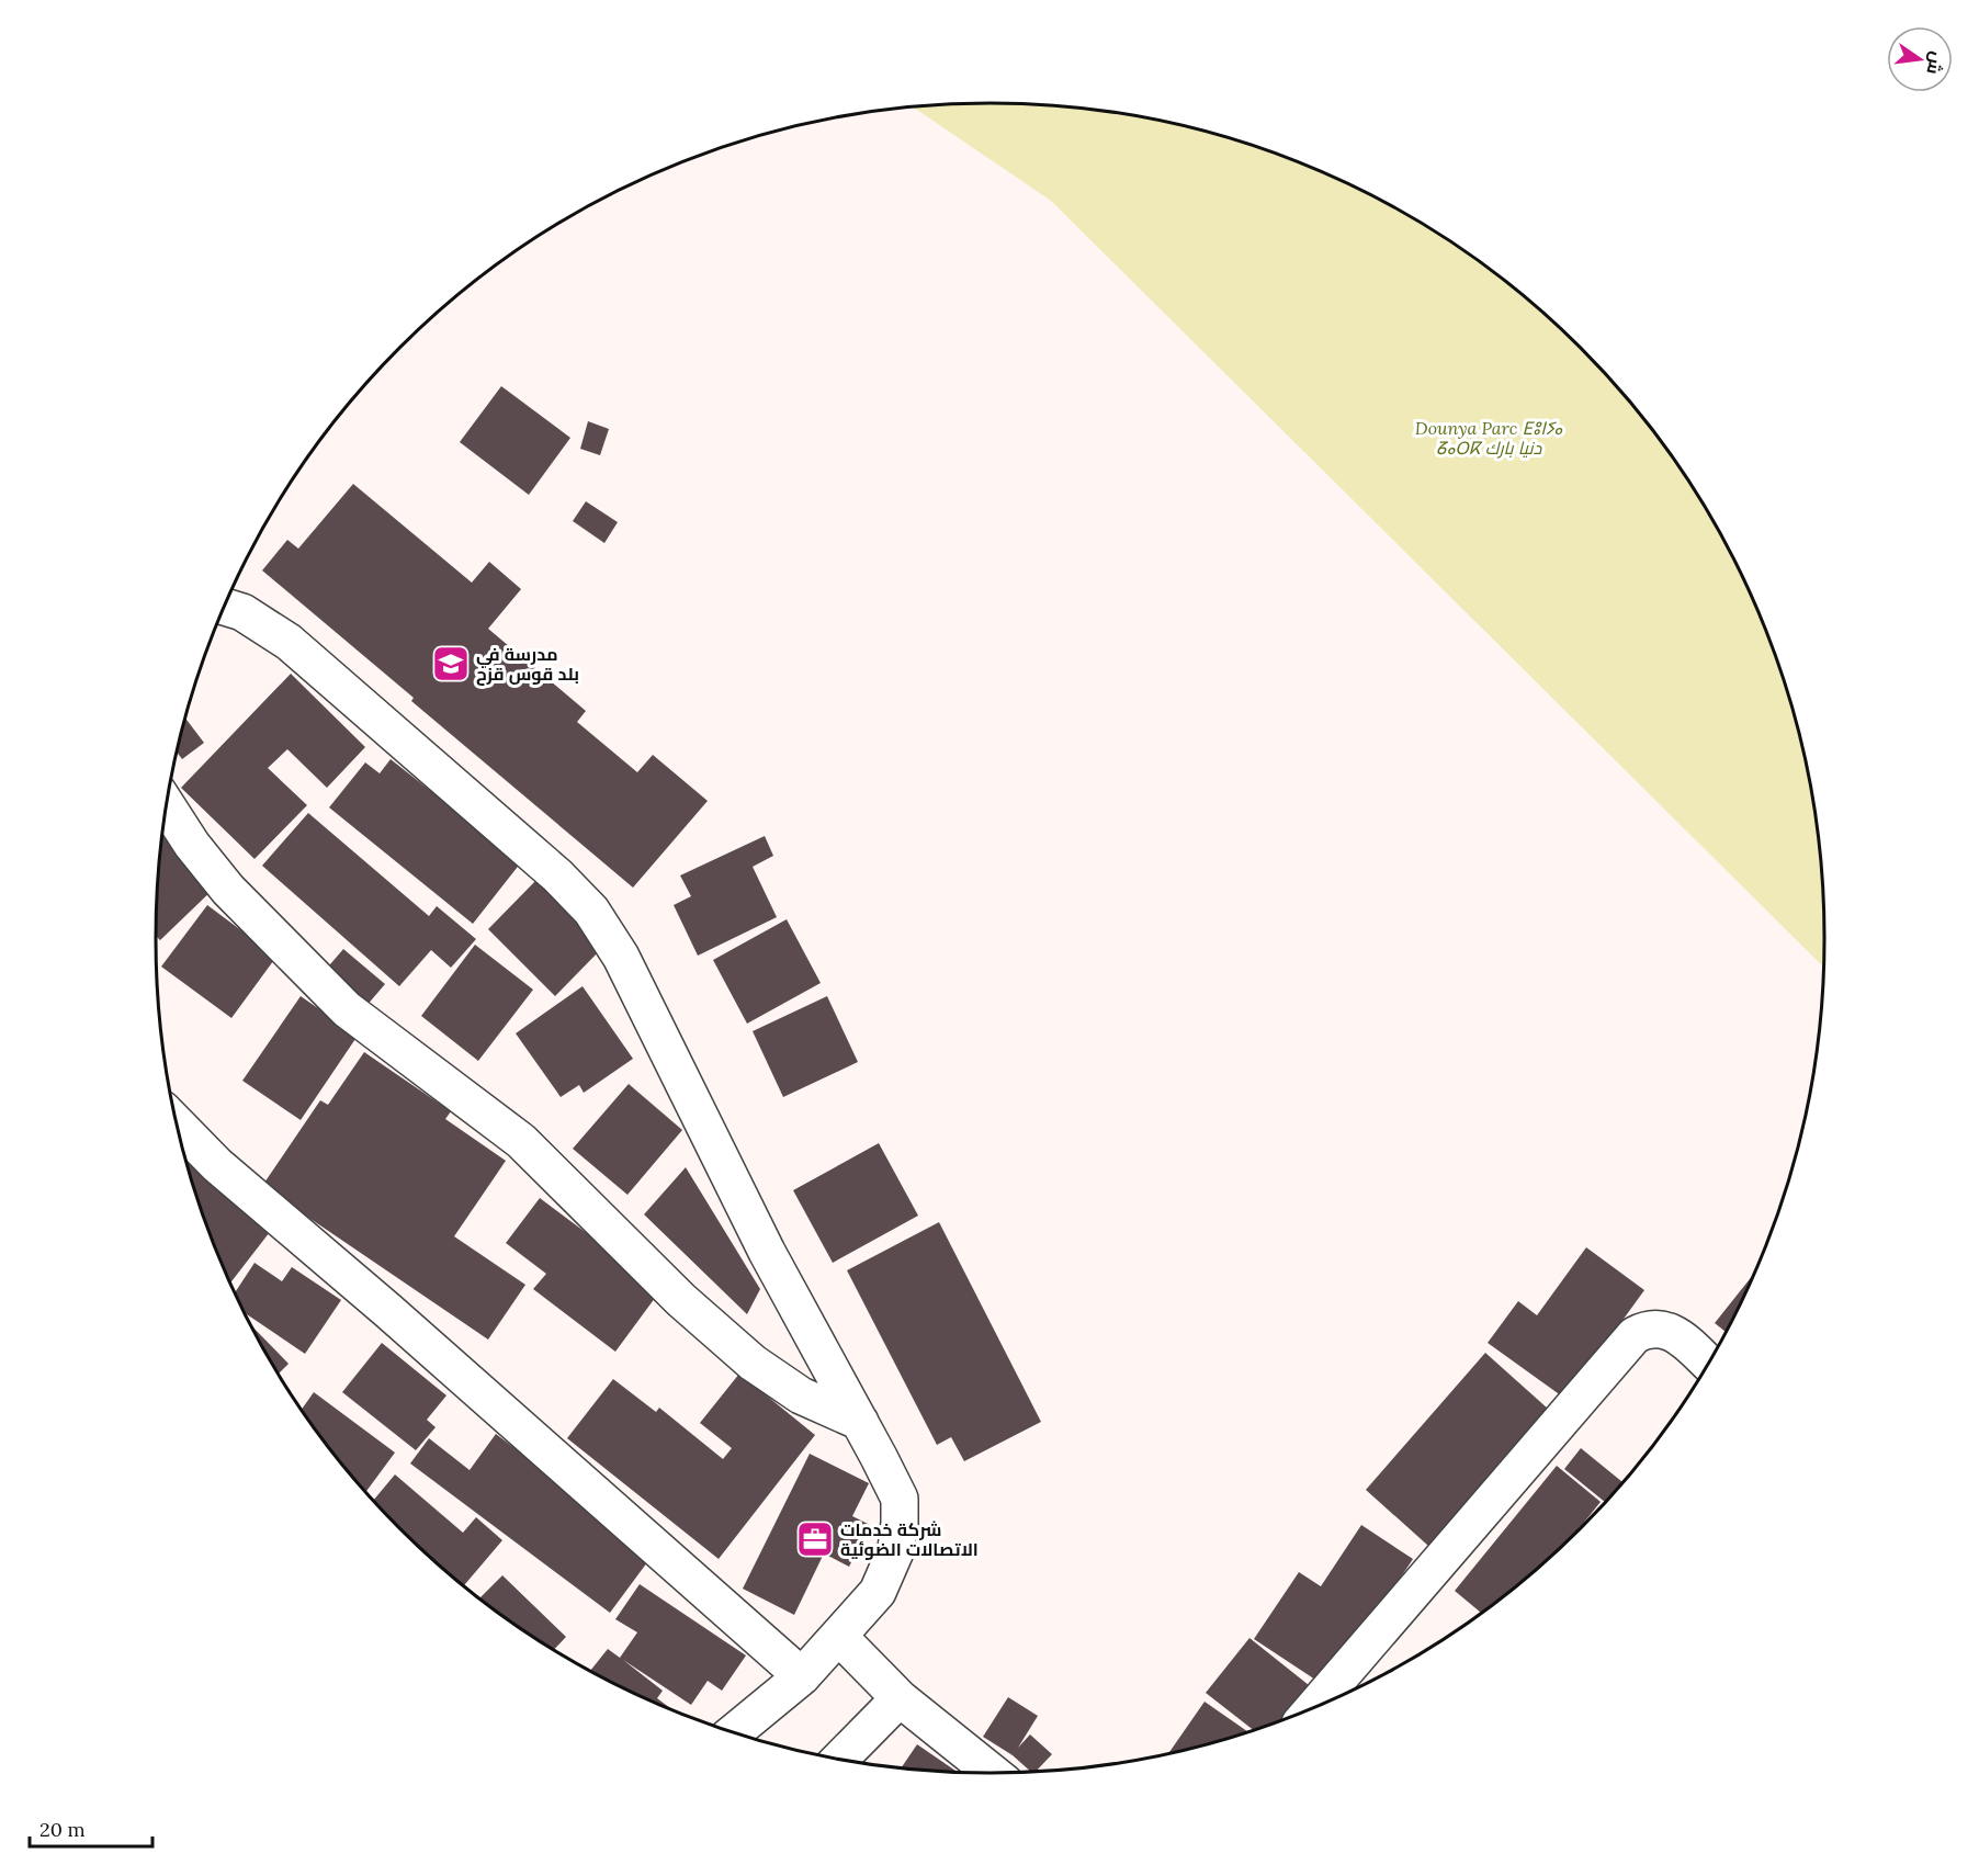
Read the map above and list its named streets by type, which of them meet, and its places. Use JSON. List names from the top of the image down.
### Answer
{
  "parks": ["Dounya Parc ⴹⵓⵏⵢⴰ ⵒⴰⵔⴽ دنيا بارك"],
  "places": {
    "school or university": ["مدرسة في بلد قوس قزح"],
    "office": ["شركة خدمات الاتصالات الضوئية"]
  },
  "scale_bar": "20 m",
  "north": "right"
}
